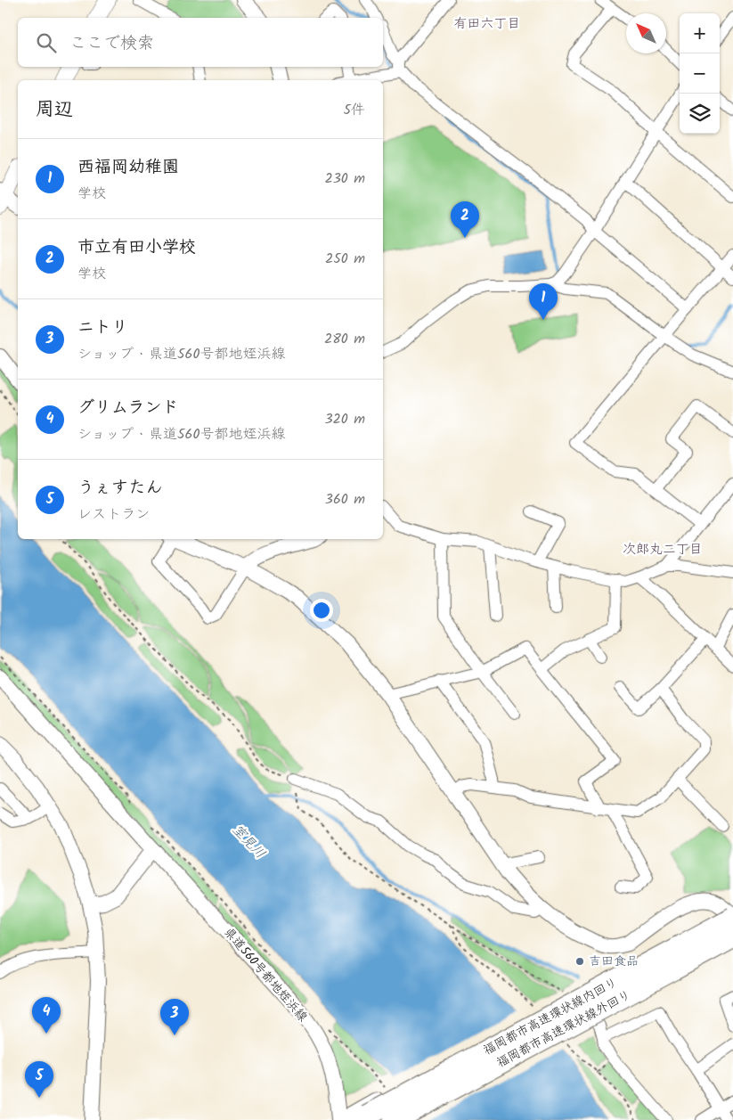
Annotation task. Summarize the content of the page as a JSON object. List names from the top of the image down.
{
  "streets": {
    "highway": ["福岡都市高速環状線内回り", "福岡都市高速環状線外回り"],
    "street": ["県道560号都地姪浜線"]
  },
  "crossings": [
    ["福岡都市高速環状線内回り", "福岡都市高速環状線外回り"]
  ],
  "districts": ["有田六丁目", "次郎丸二丁目"],
  "water": ["室見川"],
  "places": ["吉田食品"],
  "north": "top left",
  "page": {
    "map_buttons": ["+", "−"],
    "search": "ここで検索",
    "heading": ["周辺", "5件"],
    "list": [
      {
        "mark": "1",
        "name": "西福岡幼稚園",
        "note": "学校",
        "value": "230 m"
      },
      {
        "mark": "2",
        "name": "市立有田小学校",
        "note": "学校",
        "value": "250 m"
      },
      {
        "mark": "3",
        "name": "ニトリ",
        "note": "ショップ · 県道560号都地姪浜線",
        "value": "280 m"
      },
      {
        "mark": "4",
        "name": "グリムランド",
        "note": "ショップ · 県道560号都地姪浜線",
        "value": "320 m"
      },
      {
        "mark": "5",
        "name": "うぇすたん",
        "note": "レストラン",
        "value": "360 m"
      }
    ],
    "pins": [
      "2",
      "1",
      "4",
      "3",
      "5"
    ]
  }
}
